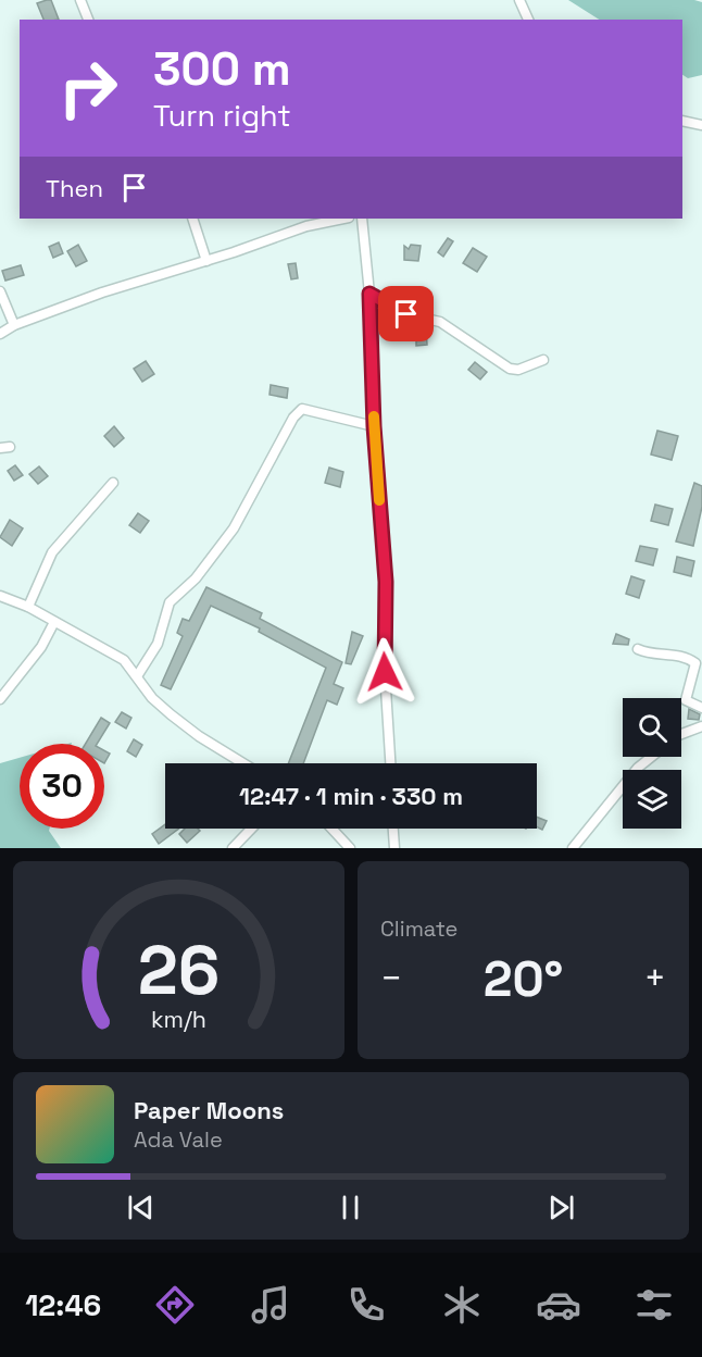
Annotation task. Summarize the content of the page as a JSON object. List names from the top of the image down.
{
  "page": {
    "turn": ["300 m", "Turn right"],
    "then": "Then",
    "limit": "30",
    "trip": "12:47 · 1 min · 330 m",
    "tile": "Climate",
    "heat": ["−", "20°", "+"],
    "song": ["Paper Moons", "Ada Vale"],
    "tabs": "12:46",
    "gauge": ["26", "km/h"]
  }
}
